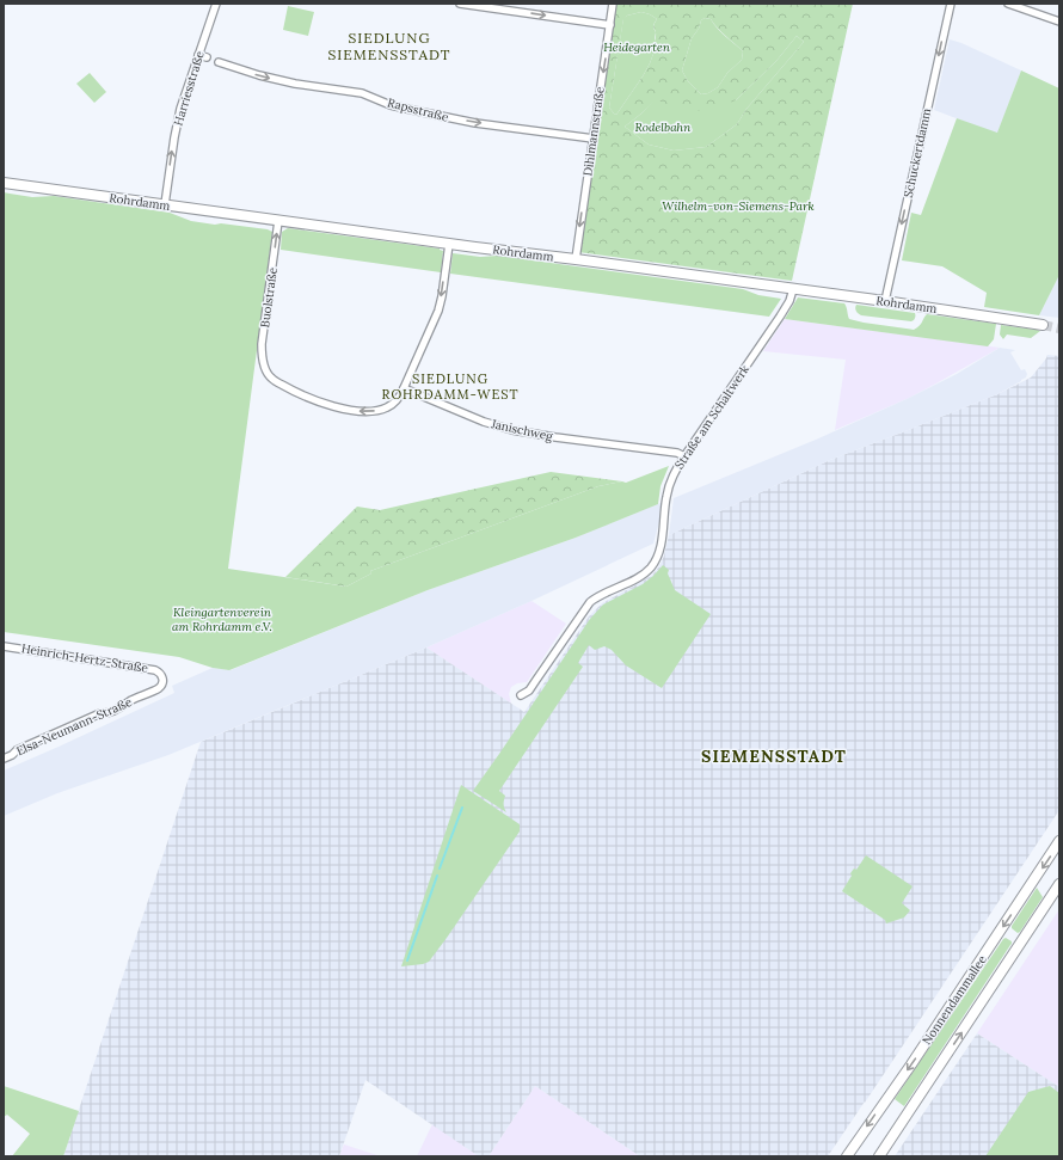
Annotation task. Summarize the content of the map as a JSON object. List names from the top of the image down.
{
  "streets": {
    "main road": ["Rohrdamm", "Nonnendammallee"],
    "street": [
      "Harriesstraße",
      "Rapsstraße",
      "Dihlmannstraße",
      "Schuckertdamm",
      "Buolstraße",
      "Straße am Schaltwerk",
      "Janischweg",
      "Heinrich-Hertz-Straße",
      "Elsa-Neumann-Straße"
    ]
  },
  "crossings": [
    ["Harriesstraße", "Rohrdamm"],
    ["Rapsstraße", "Dihlmannstraße"],
    ["Dihlmannstraße", "Rohrdamm"],
    ["Schuckertdamm", "Rohrdamm"],
    ["Rohrdamm", "Buolstraße"],
    ["Rohrdamm", "Straße am Schaltwerk"],
    ["Buolstraße", "Janischweg"],
    ["Straße am Schaltwerk", "Janischweg"],
    ["Heinrich-Hertz-Straße", "Elsa-Neumann-Straße"]
  ],
  "one_way": [
    "Harriesstraße",
    "Rapsstraße",
    "Dihlmannstraße",
    "Schuckertdamm"
  ],
  "districts": ["SIEDLUNG SIEMENSSTADT", "SIEDLUNG ROHRDAMM-WEST", "SIEMENSSTADT"],
  "parks": [
    "Heidegarten",
    "Rodelbahn",
    "Wilhelm-von-Siemens-Park",
    "Kleingartenverein am Rohrdamm e.V."
  ]
}
